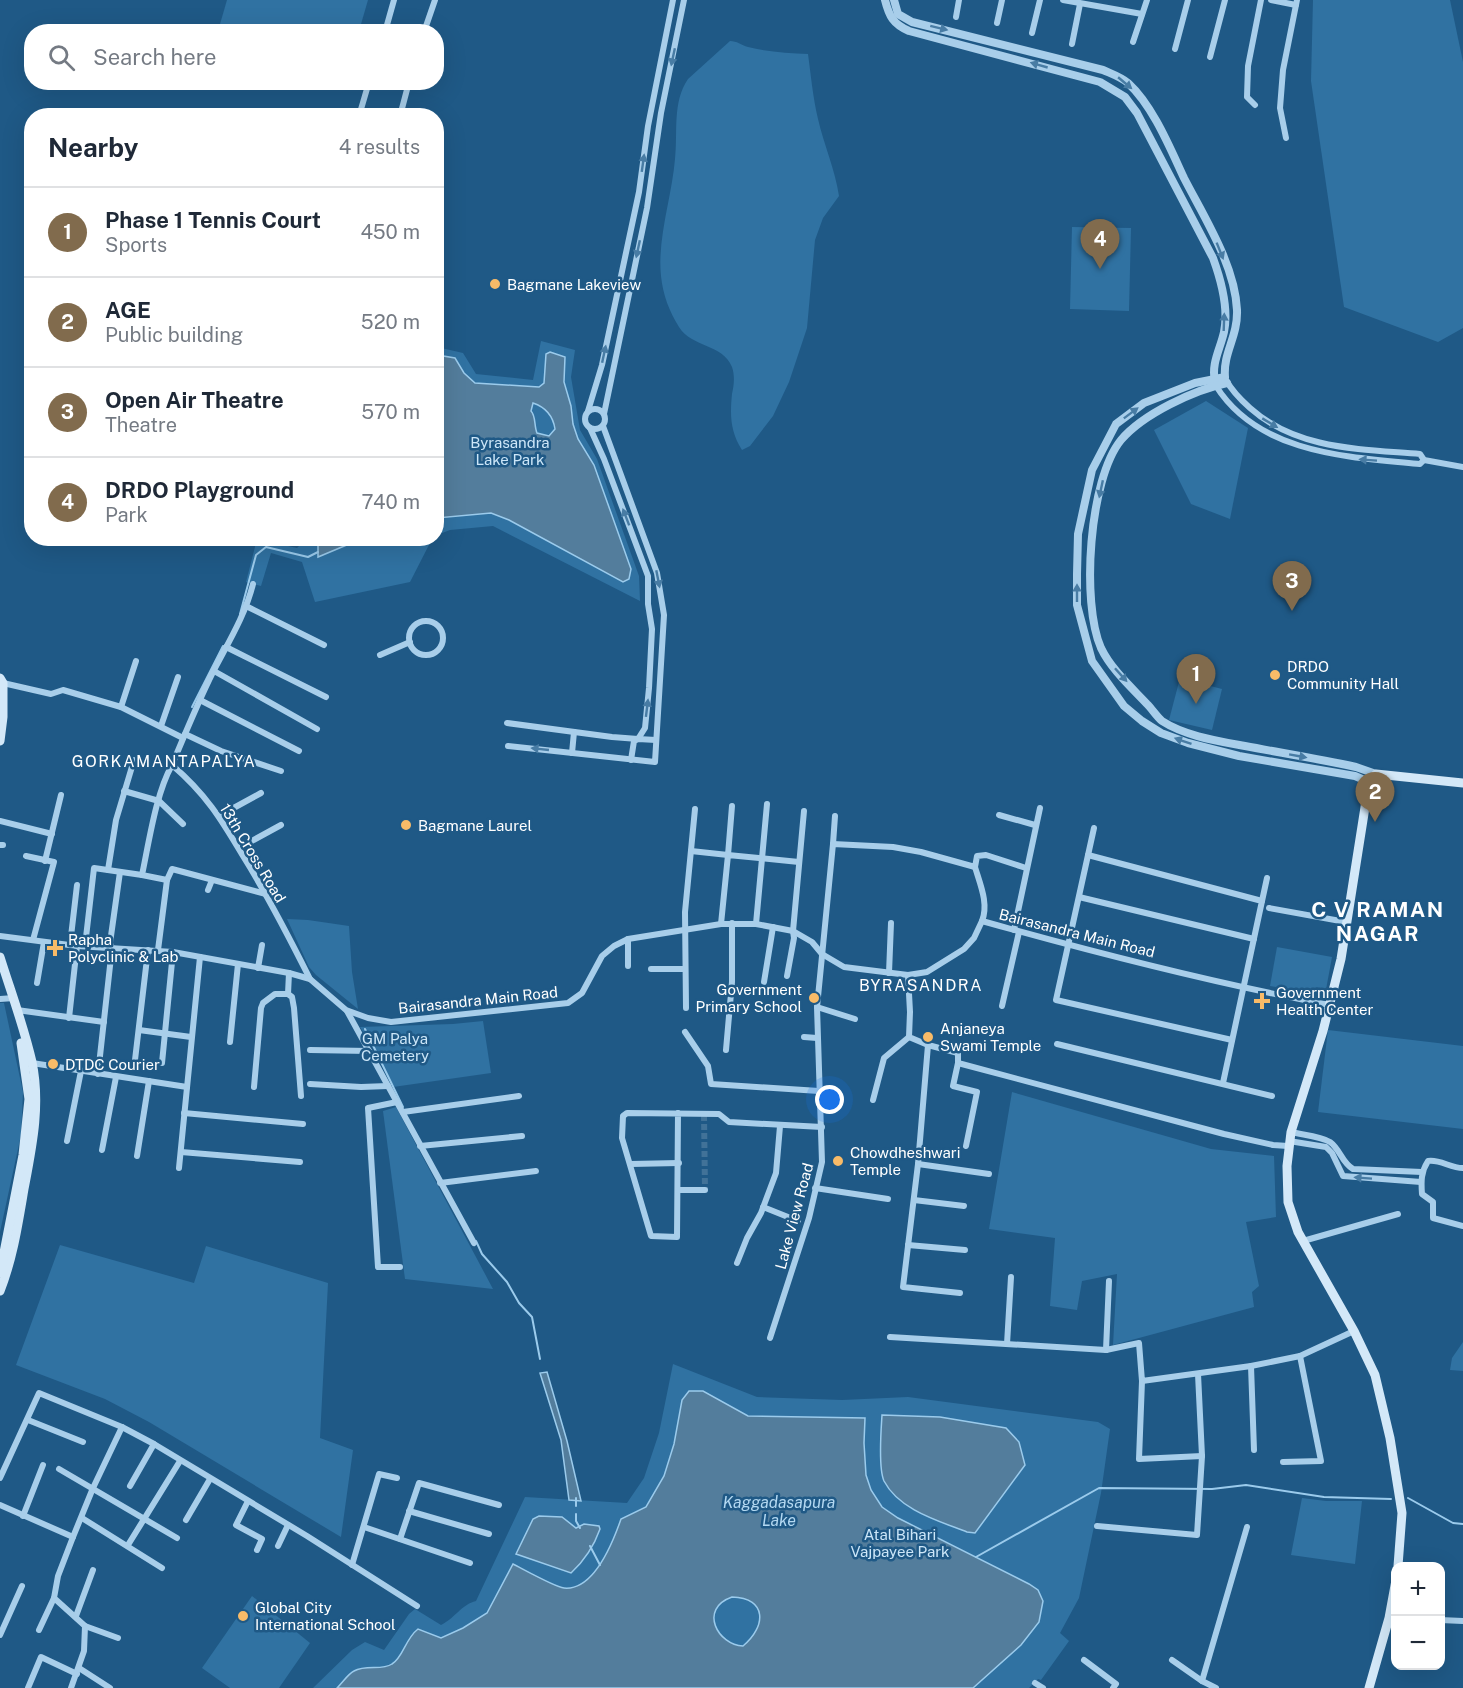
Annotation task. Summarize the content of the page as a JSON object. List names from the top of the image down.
{
  "streets": {
    "street": ["13th Cross Road", "Bairasandra Main Road", "Lake View Road"]
  },
  "crossings": [
    ["13th Cross Road", "Bairasandra Main Road"],
    ["Bairasandra Main Road", "Lake View Road"]
  ],
  "districts": ["GORKAMANTAPALYA", "C V RAMAN NAGAR", "BYRASANDRA"],
  "water": ["Kaggadasapura Lake"],
  "parks": ["Byrasandra Lake Park", "GM Palya Cemetery", "Atal Bihari Vajpayee Park"],
  "places": {
    "other": [
      "Bagmane Lakeview",
      "DRDO Community Hall",
      "Bagmane Laurel",
      "Government Primary School",
      "Anjaneya Swami Temple",
      "DTDC Courier",
      "Chowdheshwari Temple",
      "Global City International School"
    ],
    "health": ["Rapha Polyclinic & Lab", "Government Health Center"]
  },
  "page": {
    "search": "Search here",
    "heading": ["Nearby", "4 results"],
    "list": [
      {
        "mark": "1",
        "name": "Phase 1 Tennis Court",
        "note": "Sports",
        "value": "450 m"
      },
      {
        "mark": "2",
        "name": "AGE",
        "note": "Public building",
        "value": "520 m"
      },
      {
        "mark": "3",
        "name": "Open Air Theatre",
        "note": "Theatre",
        "value": "570 m"
      },
      {
        "mark": "4",
        "name": "DRDO Playground",
        "note": "Park",
        "value": "740 m"
      }
    ],
    "pins": [
      "4",
      "3",
      "1",
      "2"
    ],
    "map_buttons": ["+", "−"]
  }
}
